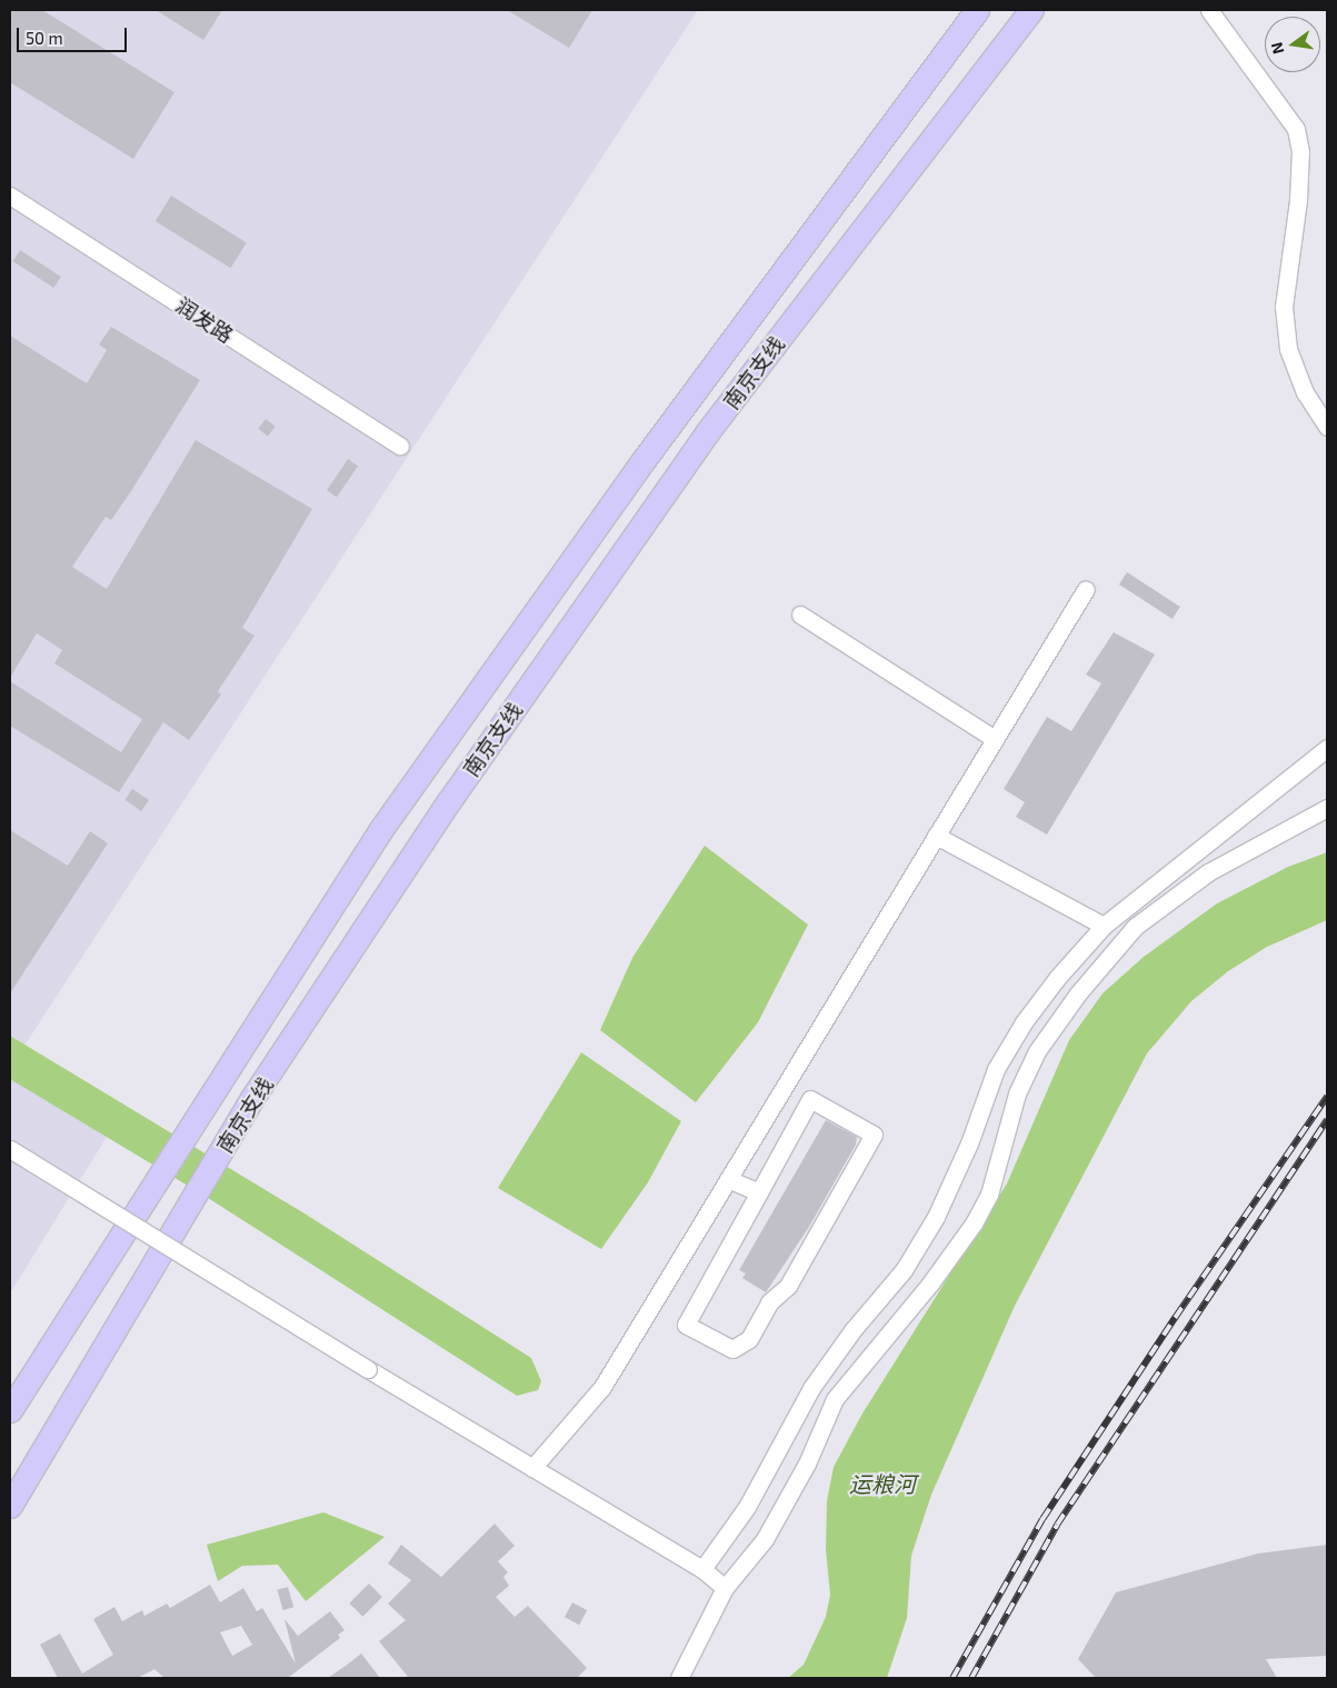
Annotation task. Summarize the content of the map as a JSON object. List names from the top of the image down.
{
  "streets": {
    "highway": ["南京支线"],
    "street": ["润发路"]
  },
  "water": ["运粮河"],
  "scale_bar": "50 m",
  "north": "left"
}
